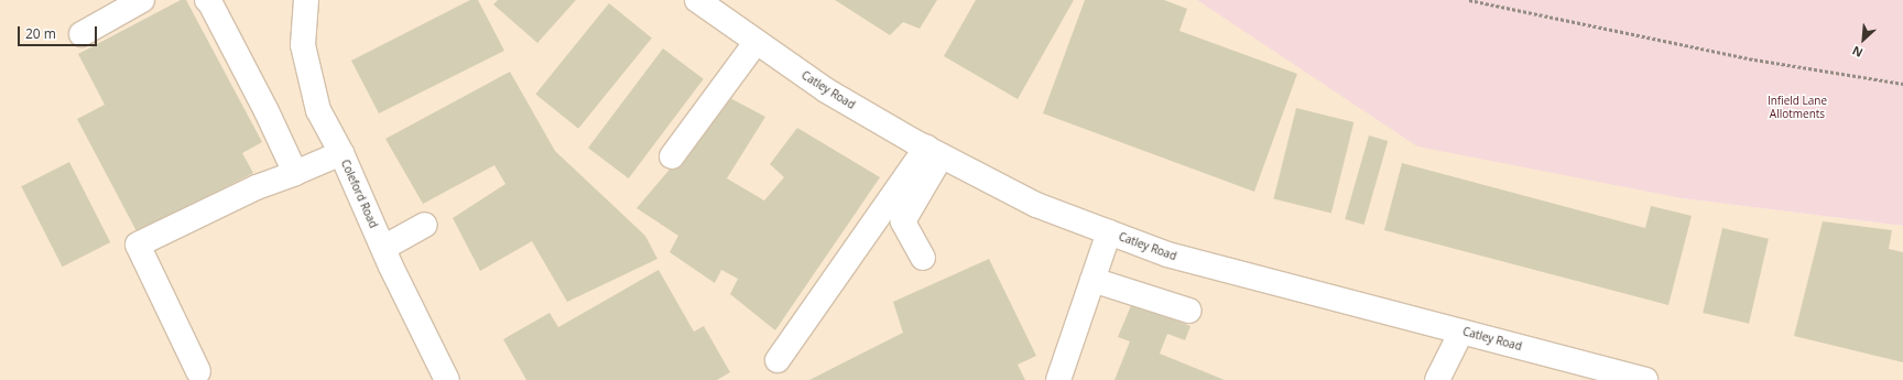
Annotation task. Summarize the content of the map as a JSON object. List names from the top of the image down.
{
  "streets": {
    "street": ["Catley Road", "Coleford Road"]
  },
  "parks": ["Infield Lane Allotments"],
  "scale_bar": "20 m",
  "north": "bottom left"
}
